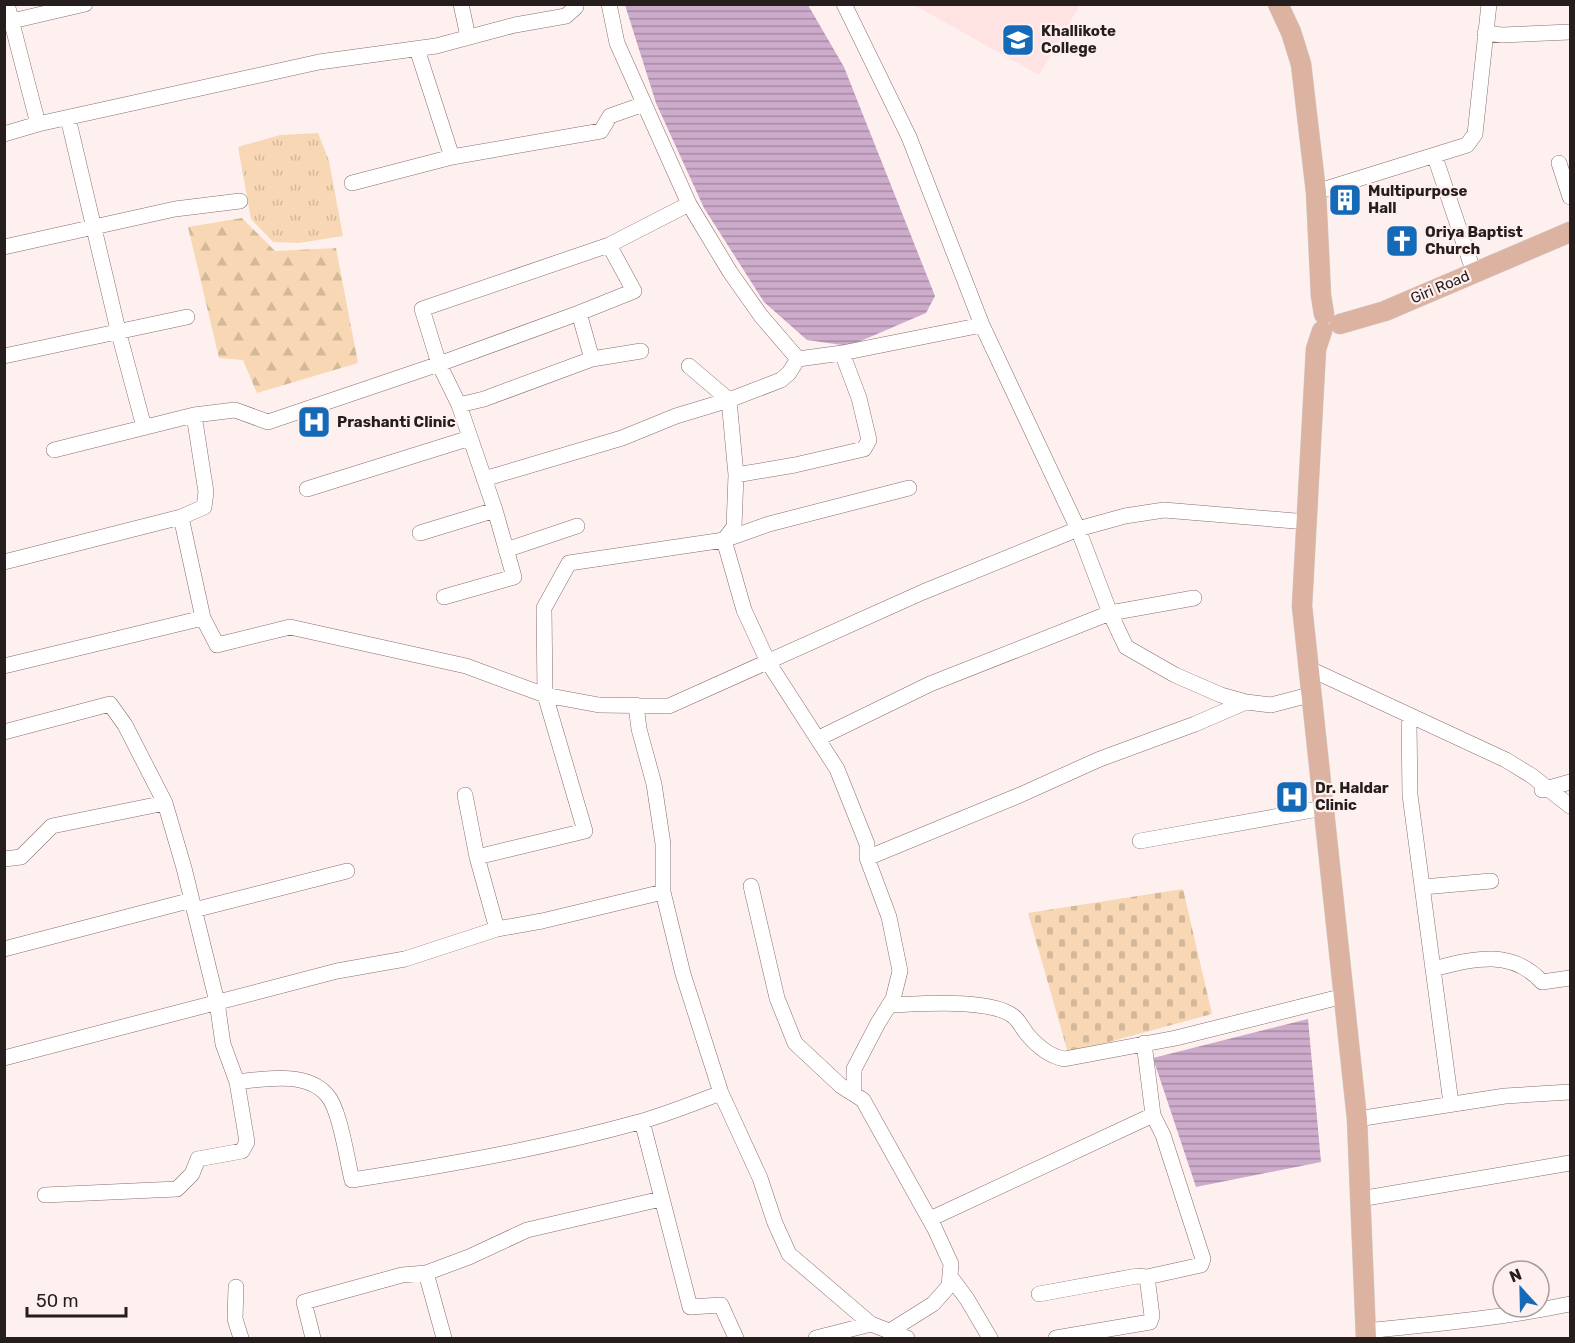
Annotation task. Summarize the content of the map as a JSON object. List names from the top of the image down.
{
  "streets": {
    "main road": ["Giri Road"]
  },
  "places": {
    "school or university": ["Khallikote College"],
    "building": ["Multipurpose Hall"],
    "church": ["Oriya Baptist Church"],
    "hospital": ["Prashanti Clinic", "Dr. Haldar Clinic"]
  },
  "scale_bar": "50 m",
  "north": "top"
}
